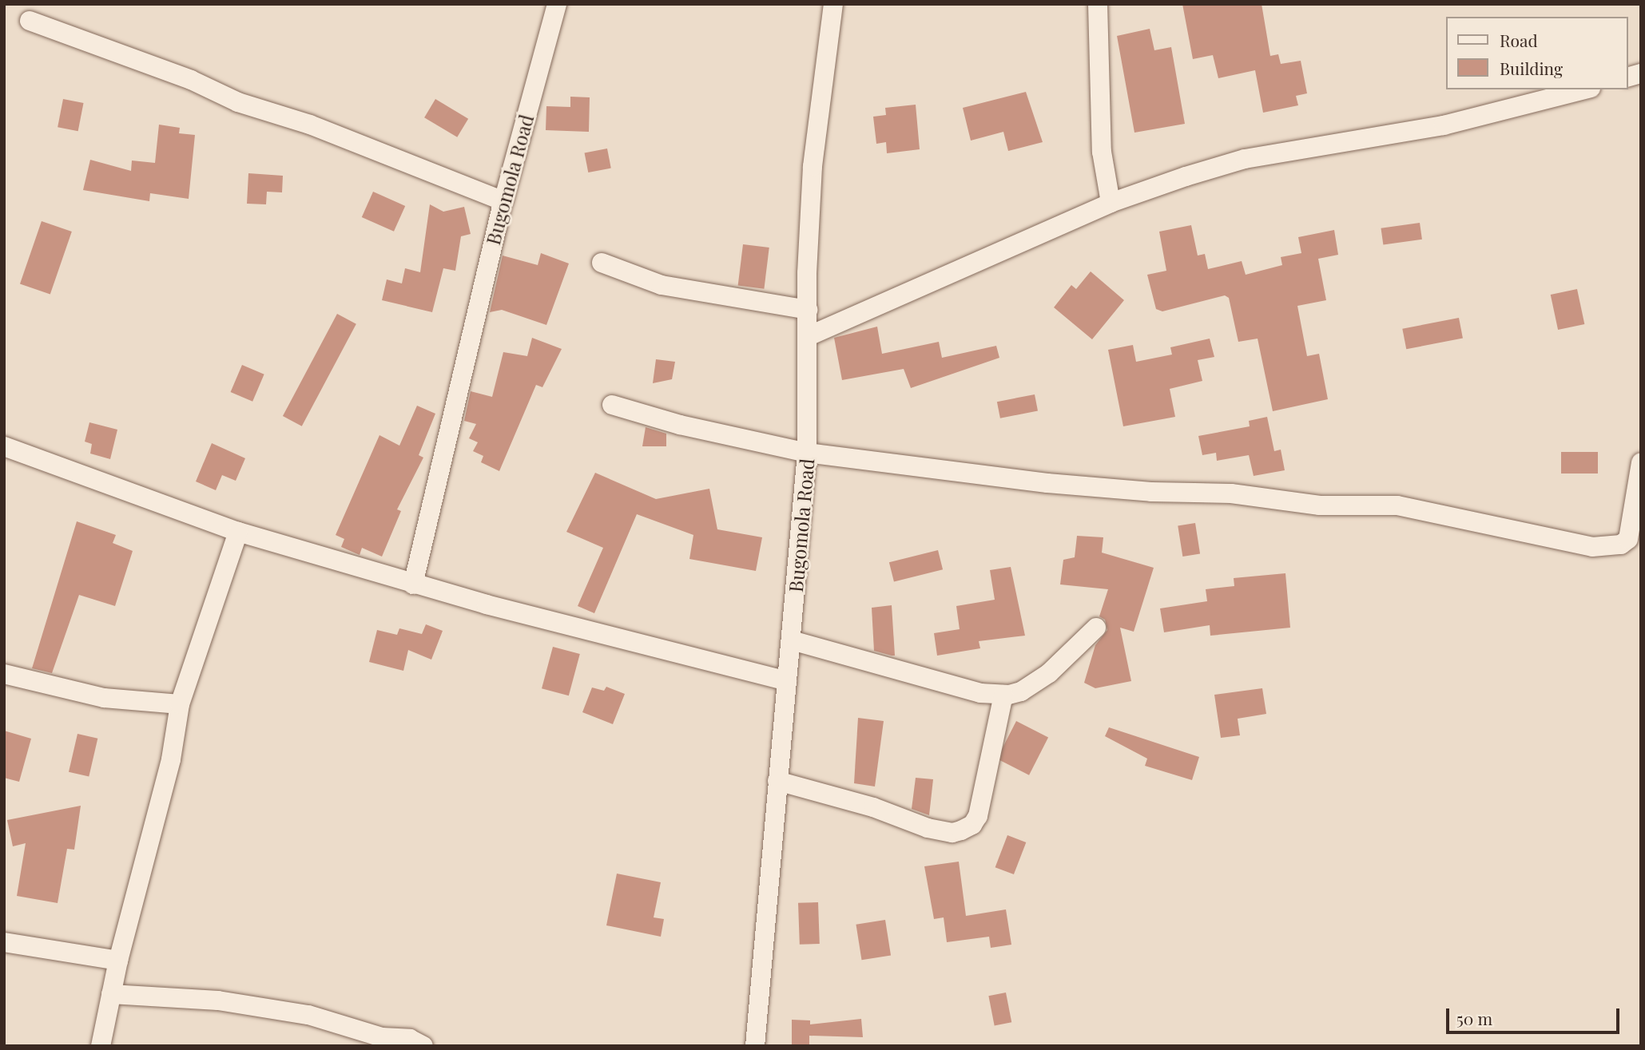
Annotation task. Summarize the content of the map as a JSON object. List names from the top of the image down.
{
  "streets": {
    "street": ["Bugomola Road"]
  },
  "legend": ["Road", "Building"],
  "scale_bar": "50 m"
}
